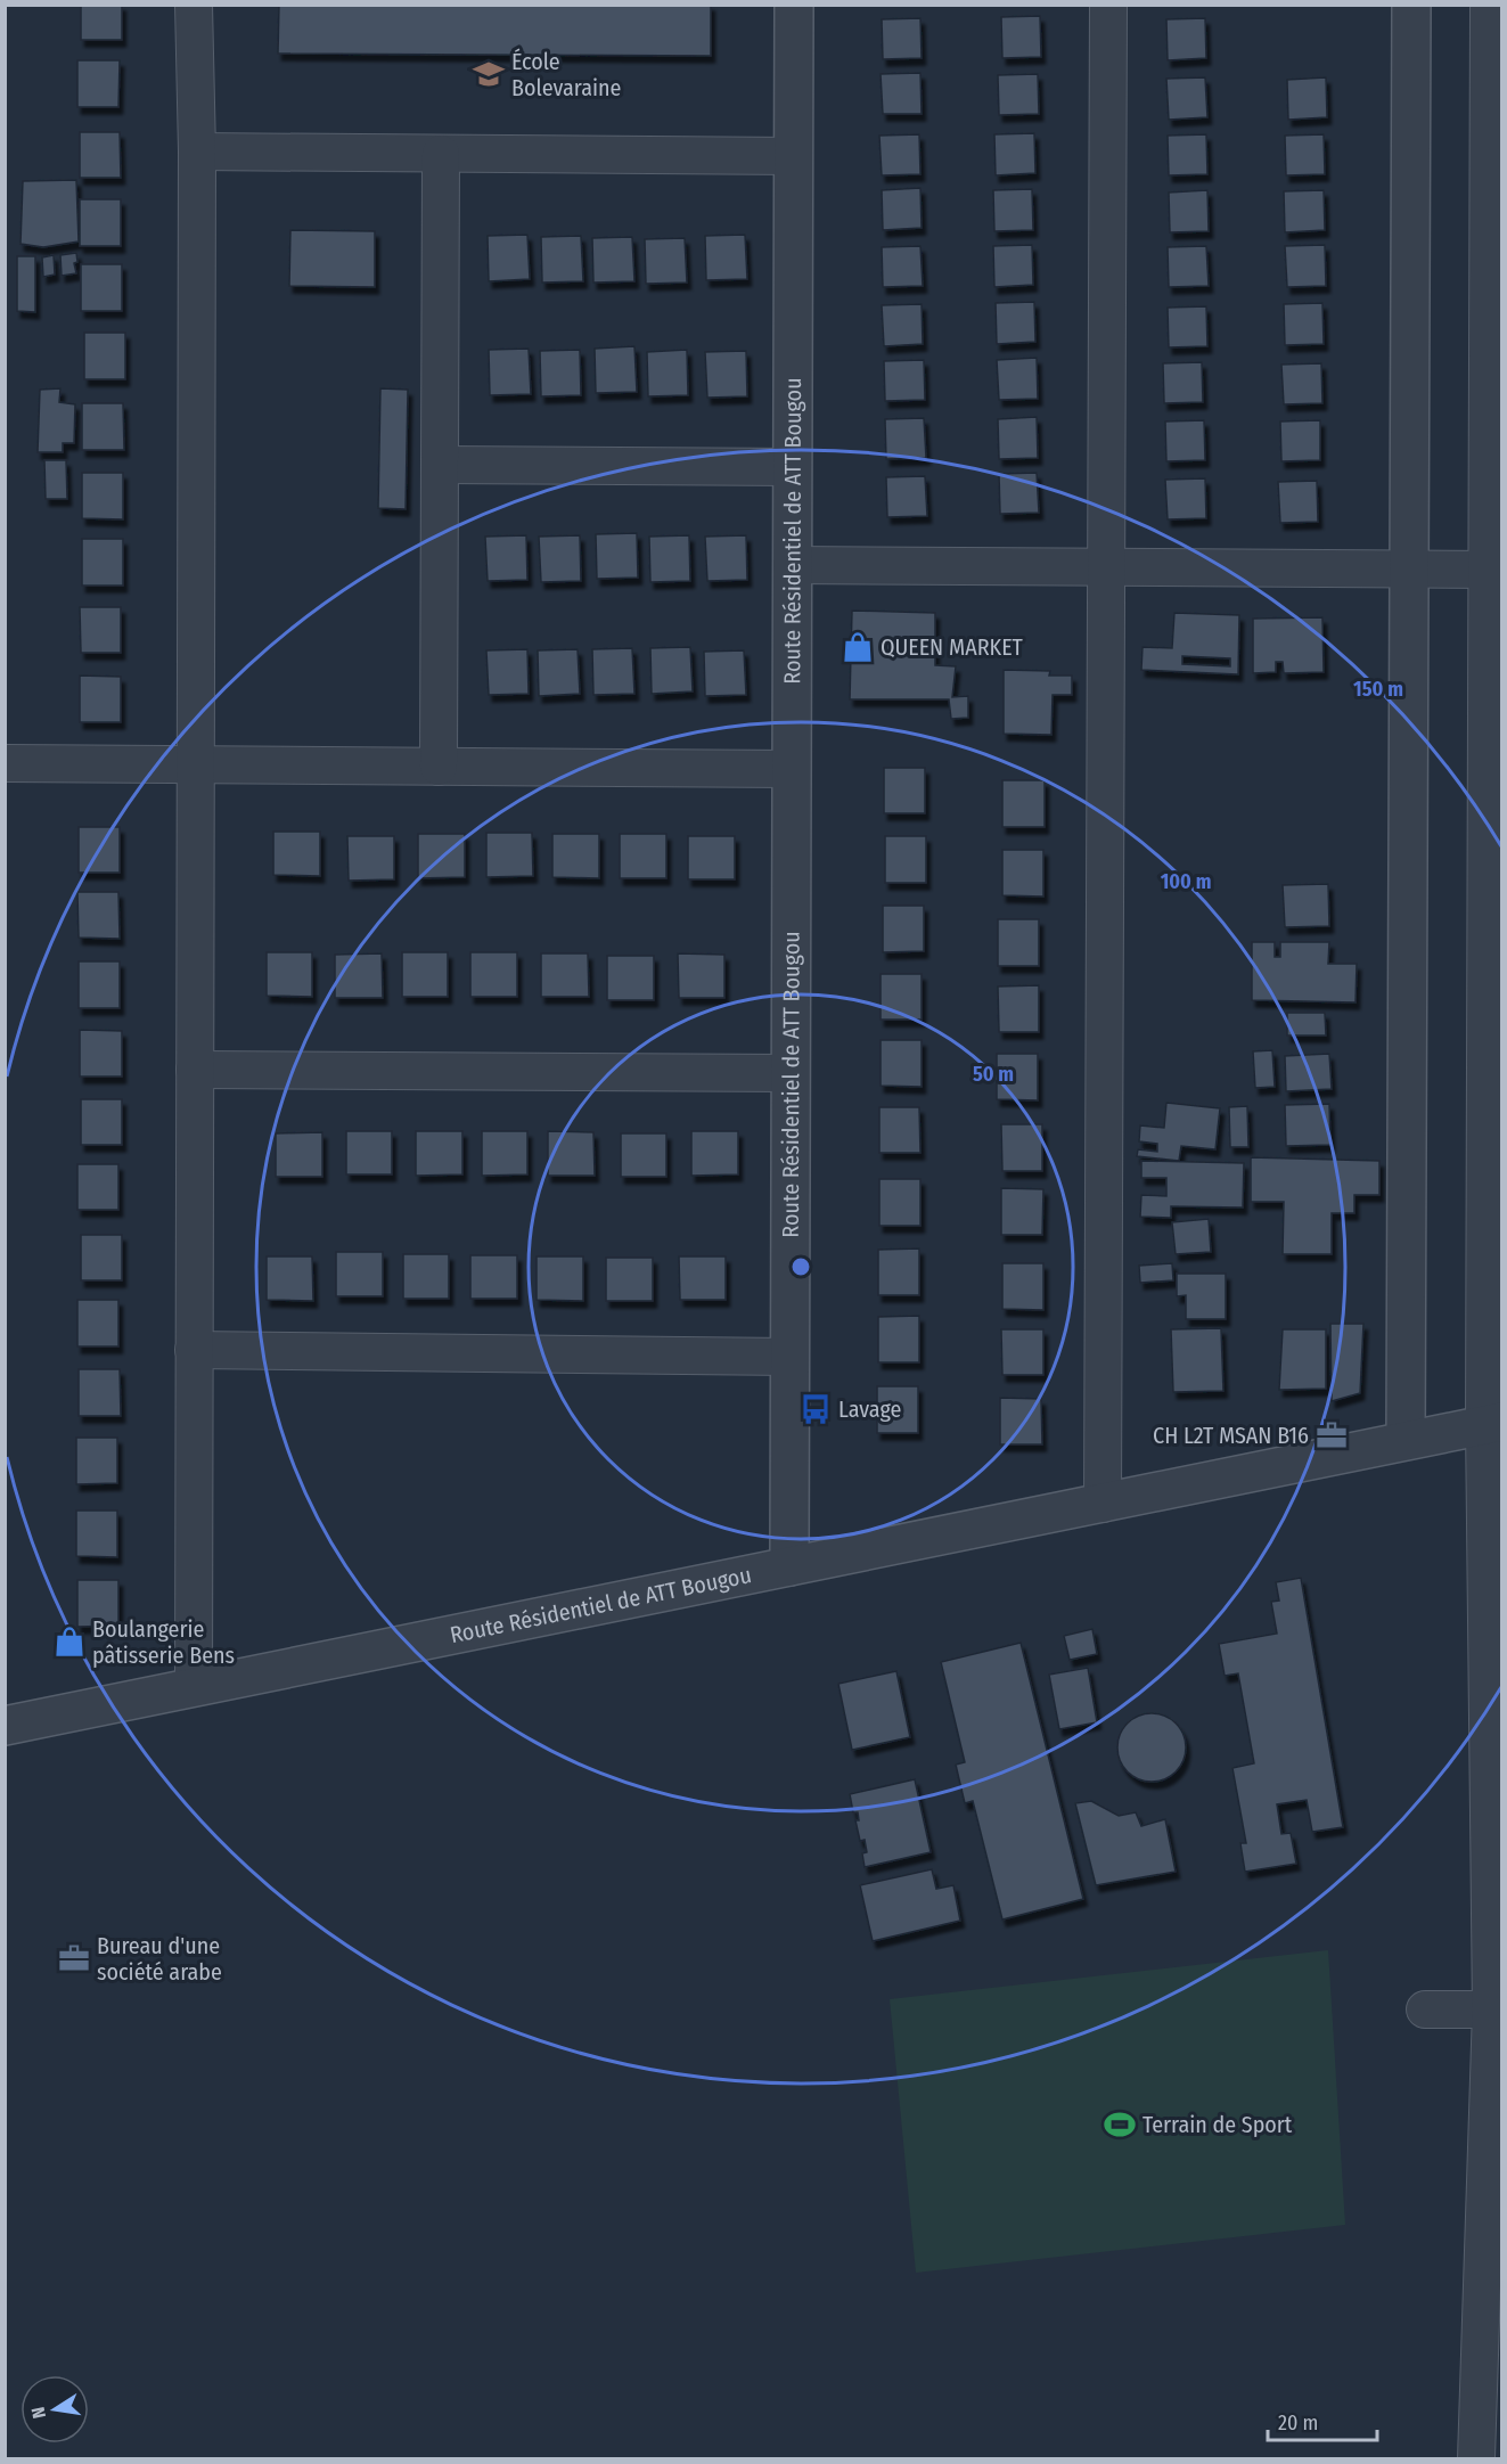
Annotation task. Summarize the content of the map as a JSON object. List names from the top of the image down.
{
  "streets": {
    "street": ["Route Résidentiel de ATT Bougou"]
  },
  "places": {
    "school or university": ["École Bolevaraine"],
    "shop": ["QUEEN MARKET", "Boulangerie pâtisserie Bens"],
    "bus stop": ["Lavage"],
    "office": ["CH L2T MSAN B16", "Bureau d'une société arabe"],
    "sports": ["Terrain de Sport"]
  },
  "scale_bar": "20 m",
  "north": "left",
  "rings": ["150 m", "100 m", "50 m"]
}
